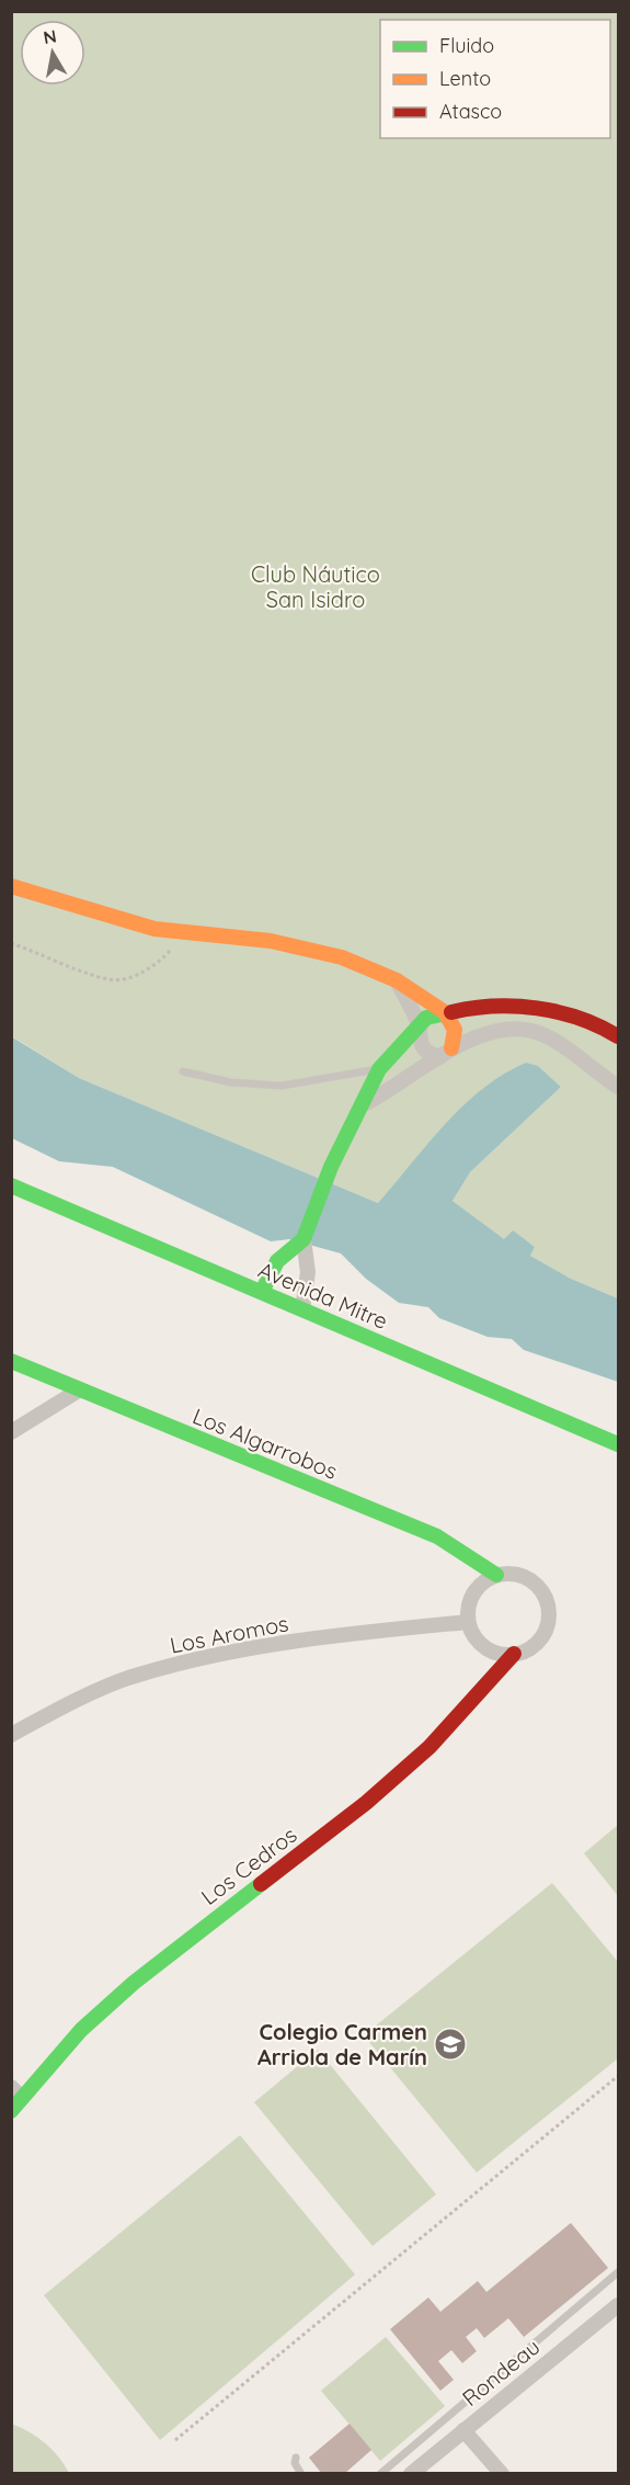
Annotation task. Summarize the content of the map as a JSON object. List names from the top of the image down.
{
  "streets": {
    "street": [
      "Avenida Mitre",
      "Los Algarrobos",
      "Los Aromos",
      "Los Cedros",
      "Rondeau"
    ]
  },
  "crossings": [
    ["Los Algarrobos", "Los Aromos"],
    ["Los Algarrobos", "Los Cedros"],
    ["Los Aromos", "Los Cedros"]
  ],
  "parks": ["Club Náutico San Isidro"],
  "places": {
    "school or university": ["Colegio Carmen Arriola de Marín"]
  },
  "legend": ["Fluido", "Lento", "Atasco"],
  "north": "top"
}
